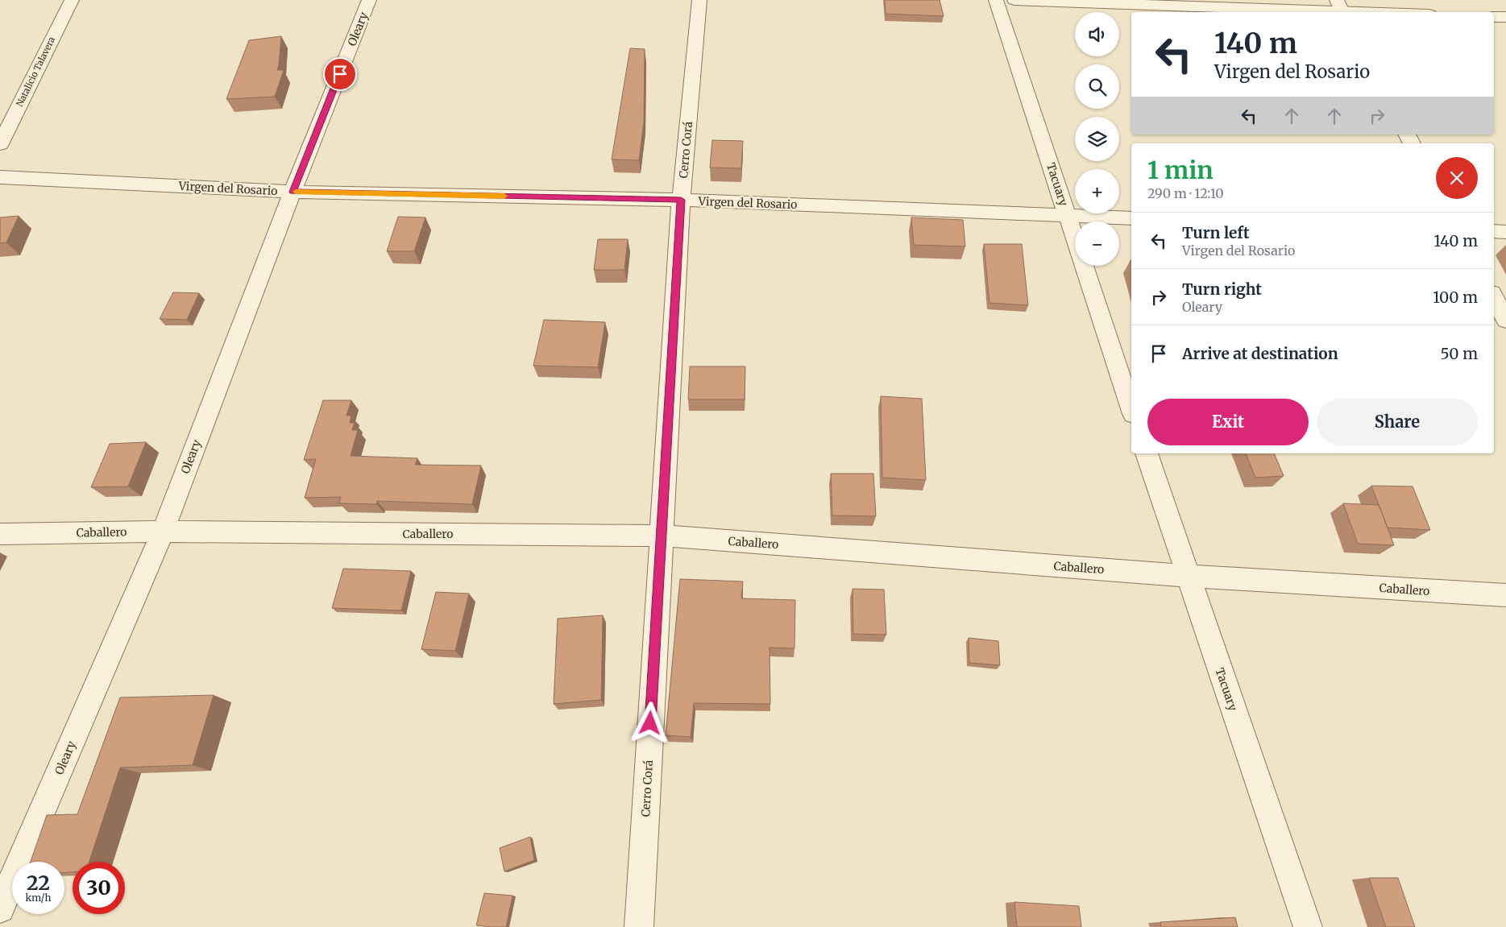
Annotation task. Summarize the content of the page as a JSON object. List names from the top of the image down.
{
  "streets": {
    "street": [
      "Oleary",
      "Natalicio Talavera",
      "Cerro Corá",
      "Tacuary",
      "Virgen del Rosario",
      "Caballero"
    ]
  },
  "crossings": [
    ["Oleary", "Virgen del Rosario"],
    ["Oleary", "Caballero"],
    ["Cerro Corá", "Virgen del Rosario"],
    ["Cerro Corá", "Caballero"],
    ["Tacuary", "Virgen del Rosario"],
    ["Tacuary", "Caballero"]
  ],
  "page": {
    "map_buttons": ["+", "−"],
    "turn": ["140 m", "Virgen del Rosario"],
    "heading": ["1 min", "290 m · 12:10"],
    "list": [
      {
        "name": "Turn left",
        "note": "Virgen del Rosario",
        "value": "140 m"
      },
      {
        "name": "Turn right",
        "note": "Oleary",
        "value": "100 m"
      },
      {
        "name": "Arrive at destination",
        "value": "50 m"
      }
    ],
    "buttons": ["Exit", "Share"],
    "speed": "22 km/h",
    "limit": "30"
  }
}
